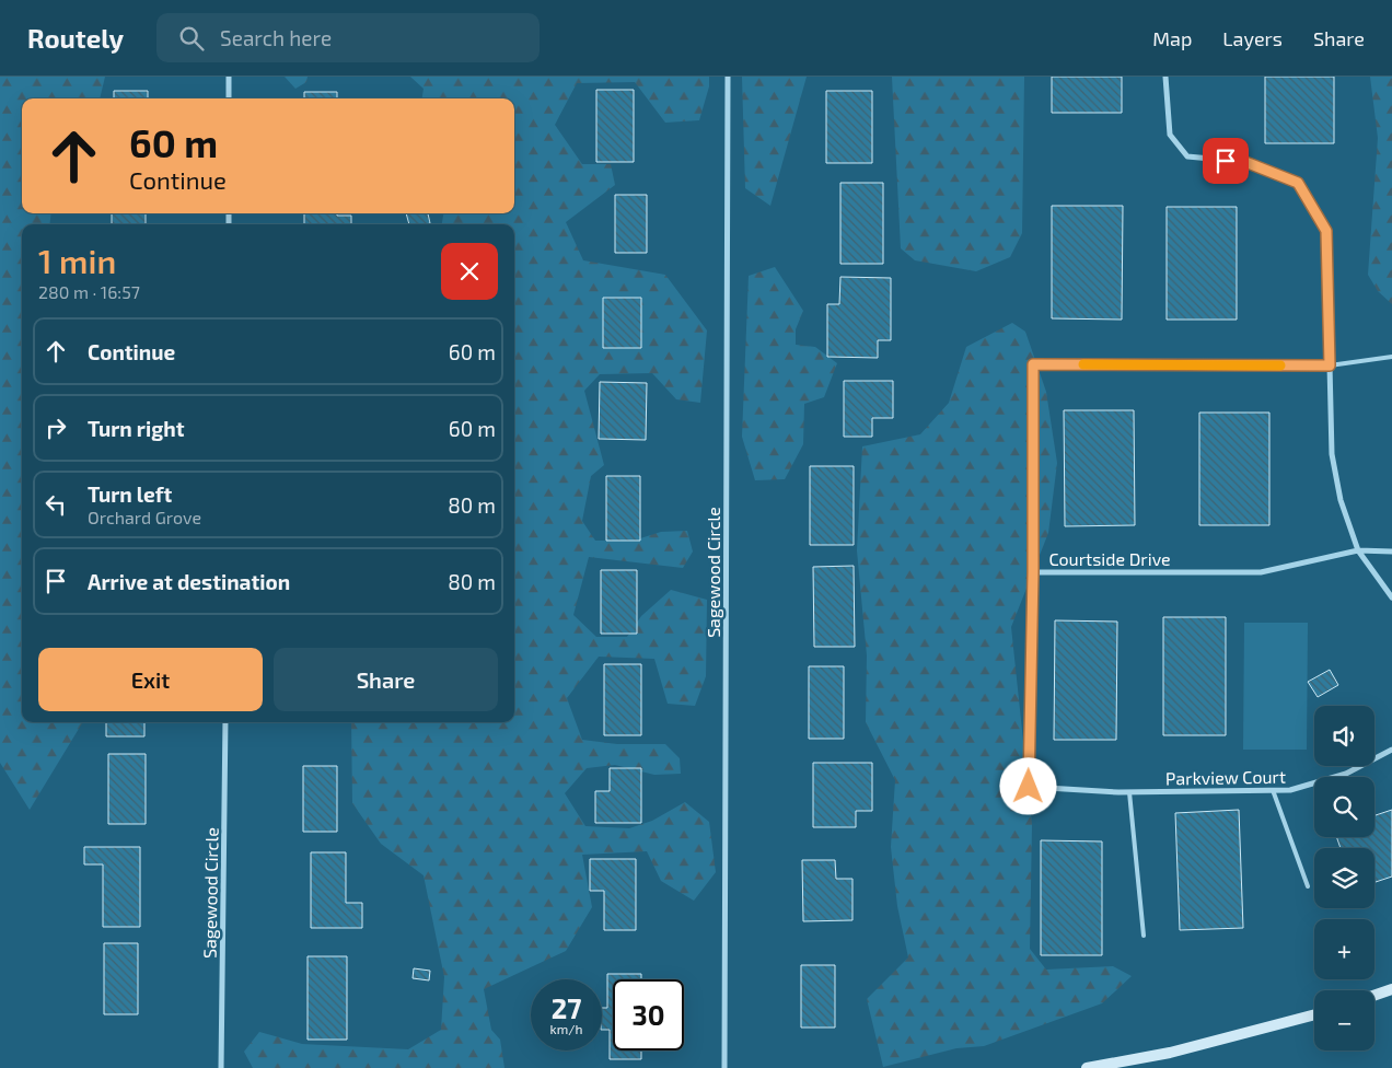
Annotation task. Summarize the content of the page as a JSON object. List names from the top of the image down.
{
  "streets": {
    "street": ["Courtside Drive", "Sagewood Circle", "Parkview Court"]
  },
  "crossings": [
    ["Courtside Drive", "Parkview Court"]
  ],
  "page": {
    "header": "Routely",
    "search": "Search here",
    "nav": ["Map", "Layers", "Share"],
    "turn": ["60 m", "Continue"],
    "heading": ["1 min", "280 m · 16:57"],
    "list": [
      {
        "name": "Continue",
        "value": "60 m"
      },
      {
        "name": "Turn right",
        "value": "60 m"
      },
      {
        "name": "Turn left",
        "note": "Orchard Grove",
        "value": "80 m"
      },
      {
        "name": "Arrive at destination",
        "value": "80 m"
      }
    ],
    "buttons": ["Exit", "Share"],
    "map_buttons": ["+", "−"],
    "speed": "27 km/h",
    "limit": "30"
  }
}
